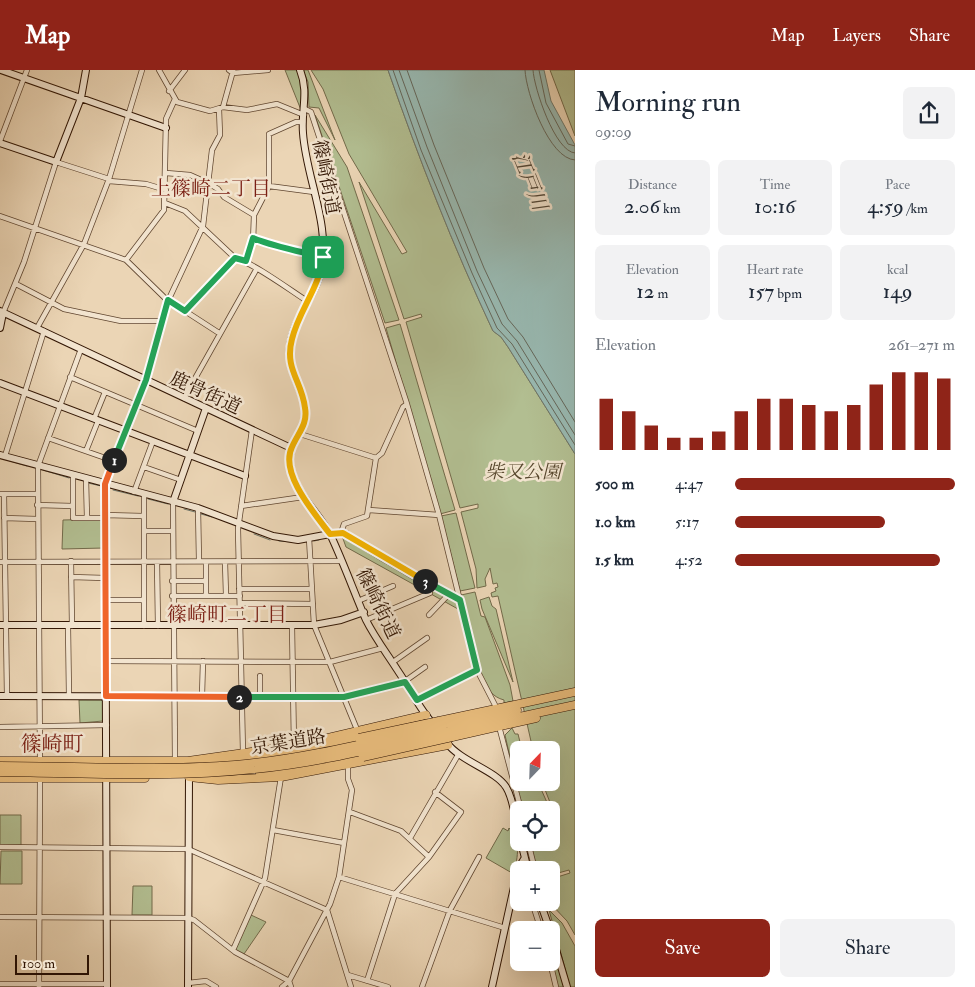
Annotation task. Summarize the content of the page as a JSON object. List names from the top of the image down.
{
  "streets": {
    "highway": ["京葉道路"],
    "street": ["篠崎街道", "鹿骨街道"]
  },
  "crossings": [
    ["篠崎街道", "鹿骨街道"],
    ["篠崎街道", "京葉道路"]
  ],
  "districts": ["上篠崎二丁目", "篠崎町二丁目", "篠崎町"],
  "water": ["江戸川"],
  "parks": ["柴又公園"],
  "scale_bar": "100 m",
  "north": "top right",
  "page": {
    "header": "Map",
    "nav": ["Map", "Layers", "Share"],
    "heading": ["Morning run", "09:09"],
    "stats": [
      ["Distance", "2.06 km"],
      ["Time", "10:16"],
      ["Pace", "4:59 /km"],
      ["Elevation", "12 m"],
      ["Heart rate", "157 bpm"],
      ["kcal", "149"]
    ],
    "chart": ["Elevation", "261–271 m"],
    "pins": ["1", "3", "2"],
    "list": [
      {
        "name": "500 m",
        "note": "4:47"
      },
      {
        "name": "1.0 km",
        "note": "5:17"
      },
      {
        "name": "1.5 km",
        "note": "4:52"
      }
    ],
    "map_buttons": ["+", "−"],
    "buttons": ["Save", "Share"],
    "scale": "100 m"
  }
}
